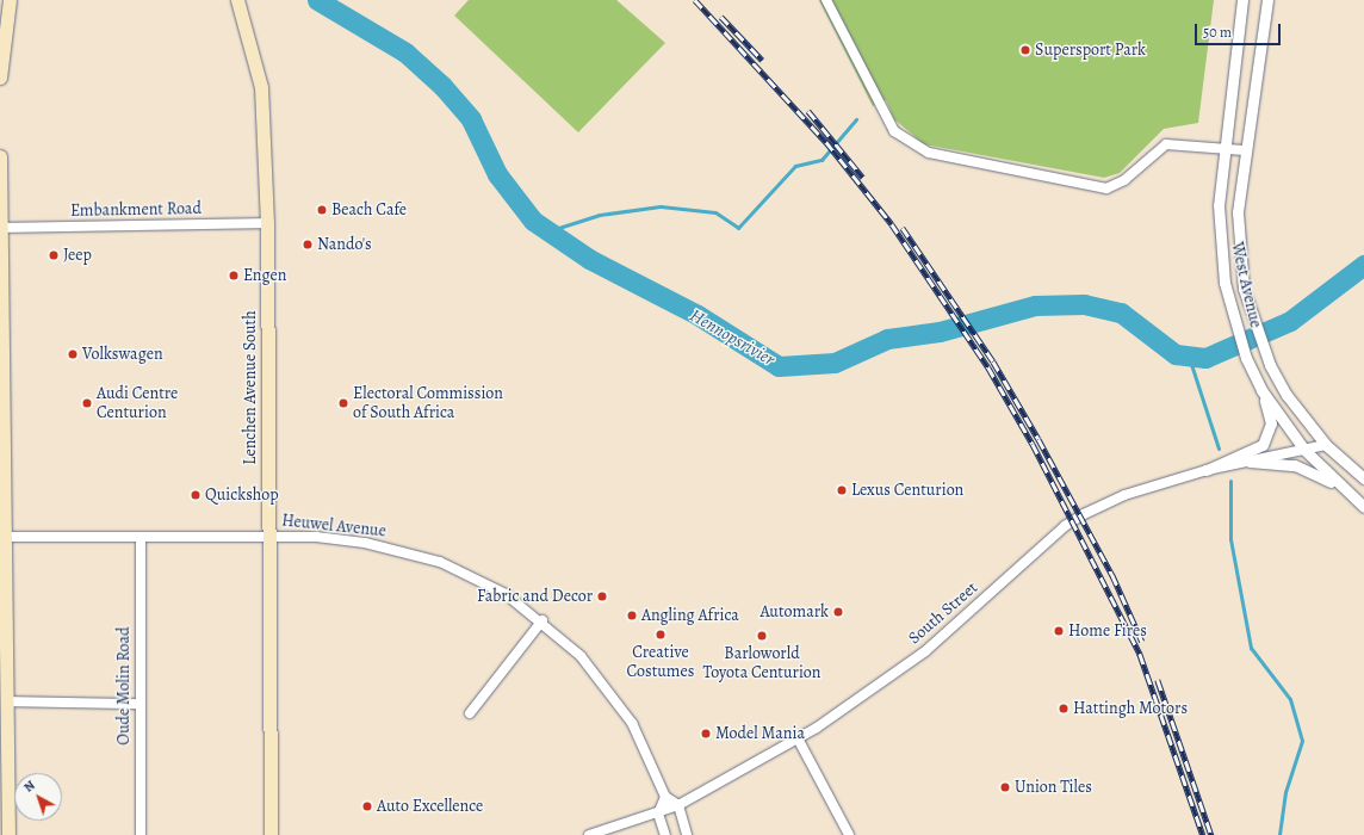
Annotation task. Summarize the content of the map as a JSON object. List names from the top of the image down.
{
  "streets": {
    "main road": ["Lenchen Avenue South"],
    "street": [
      "Embankment Road",
      "West Avenue",
      "Heuwel Avenue",
      "South Street",
      "Oude Molin Road"
    ]
  },
  "crossings": [
    ["Embankment Road", "Lenchen Avenue South"],
    ["West Avenue", "South Street"],
    ["Lenchen Avenue South", "Heuwel Avenue"],
    ["Heuwel Avenue", "Oude Molin Road"]
  ],
  "water": ["Hennopsrivier"],
  "places": [
    "Supersport Park",
    "Beach Cafe",
    "Nando's",
    "Jeep",
    "Engen",
    "Volkswagen",
    "Audi Centre Centurion",
    "Electoral Commission of South Africa",
    "Lexus Centurion",
    "Quickshop",
    "Fabric and Decor",
    "Automark",
    "Angling Africa",
    "Home Fires",
    "Creative Costumes",
    "Barloworld Toyota Centurion",
    "Hattingh Motors",
    "Model Mania",
    "Union Tiles",
    "Auto Excellence"
  ],
  "scale_bar": "50 m",
  "north": "top left"
}
